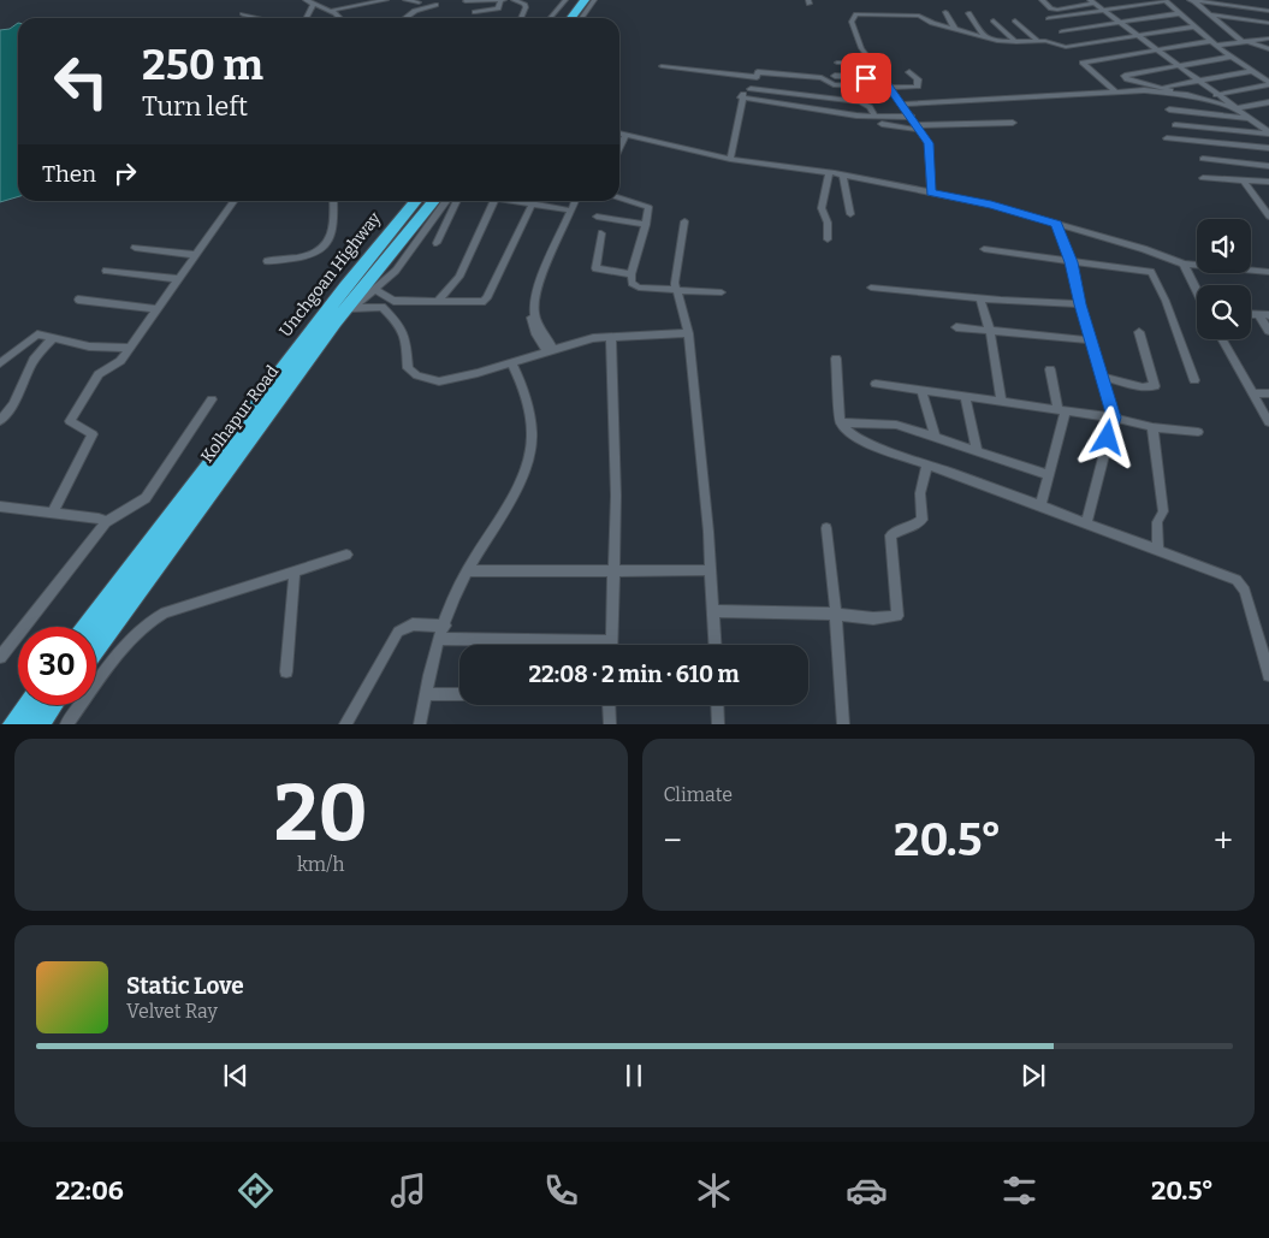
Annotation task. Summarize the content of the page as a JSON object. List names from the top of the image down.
{
  "streets": {
    "highway": ["Unchgoan Highway", "Kolhapur Road"]
  },
  "page": {
    "turn": ["250 m", "Turn left"],
    "then": "Then",
    "limit": "30",
    "trip": "22:08 · 2 min · 610 m",
    "tile": [
      ["20", "km/h"],
      "Climate"
    ],
    "heat": ["−", "20.5°", "+"],
    "song": ["Static Love", "Velvet Ray"],
    "tabs": ["22:06", "20.5°"]
  }
}
